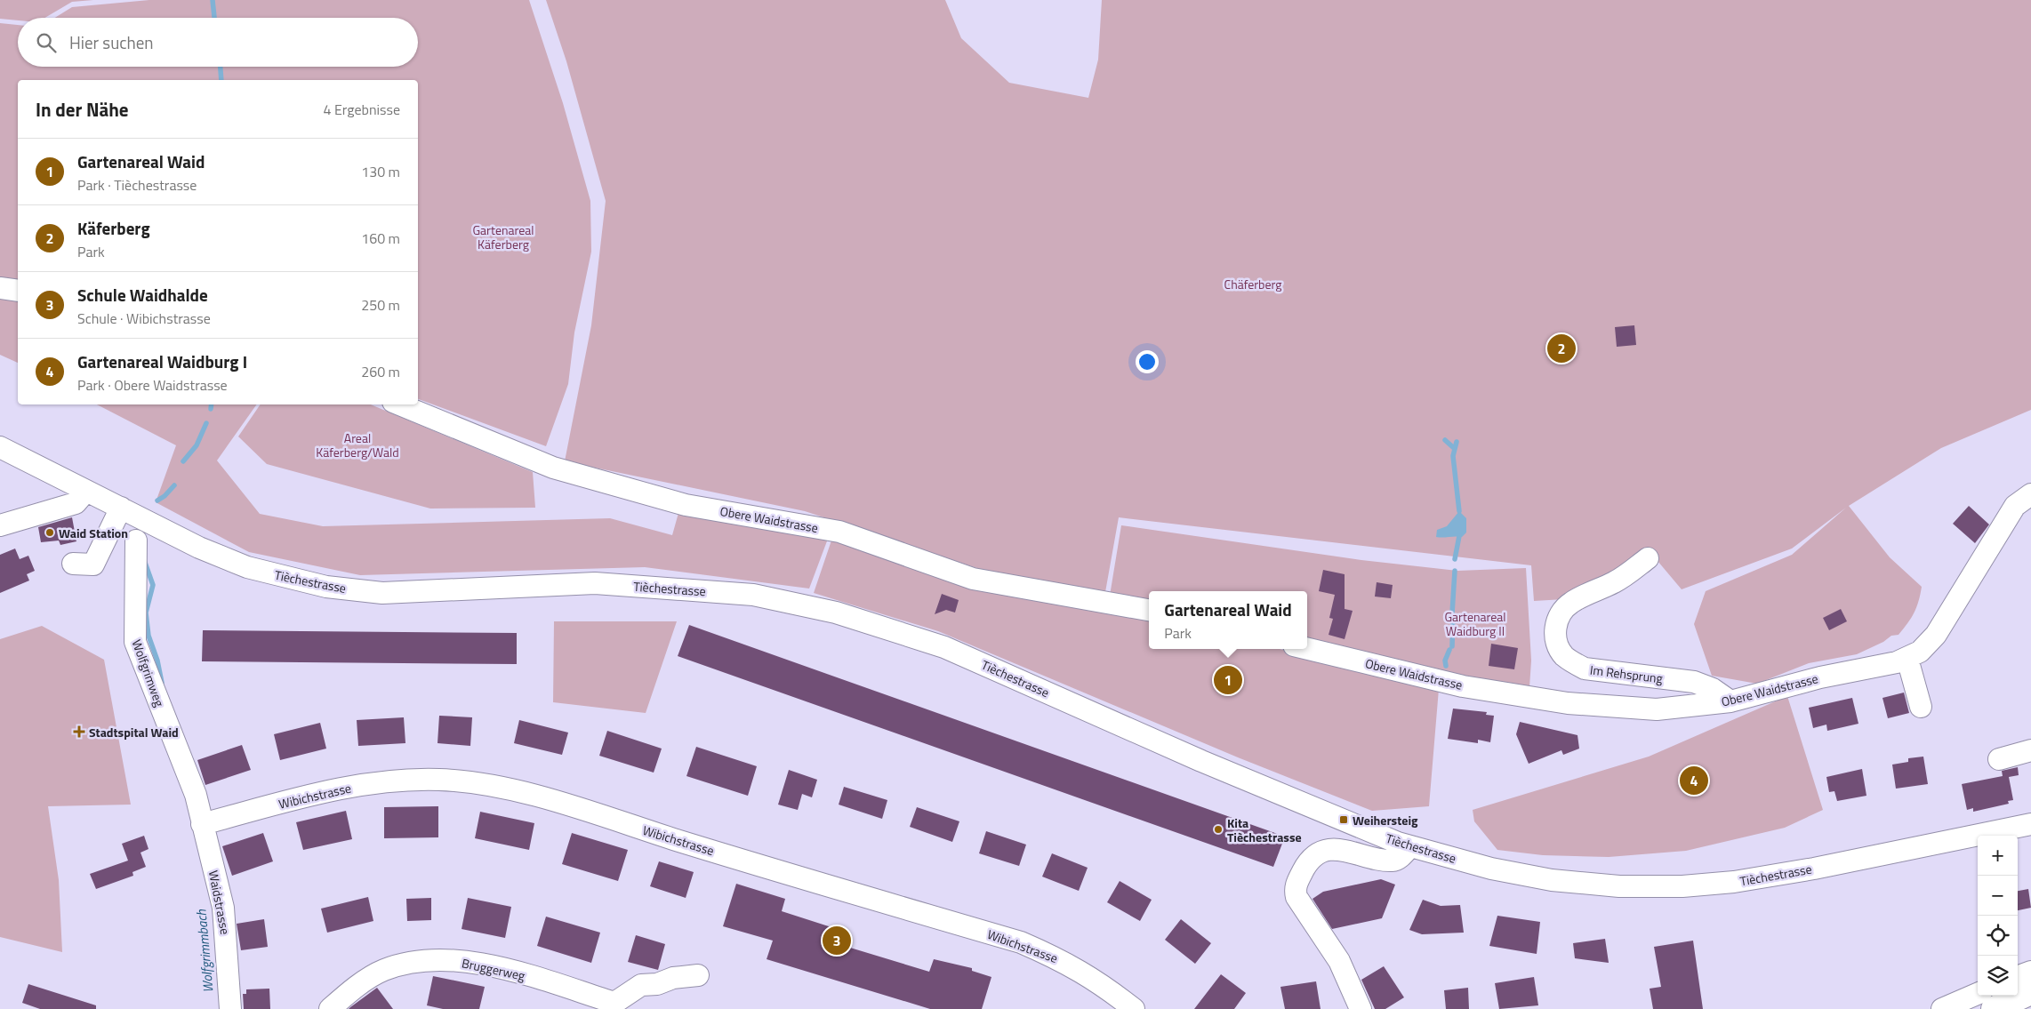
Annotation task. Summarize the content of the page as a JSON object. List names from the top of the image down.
{
  "streets": {
    "street": [
      "Obere Waidstrasse",
      "Tièchestrasse",
      "Wolfgrimweg",
      "Im Rehsprung",
      "Wibichstrasse",
      "Waidstrasse",
      "Bruggerweg"
    ]
  },
  "crossings": [
    ["Obere Waidstrasse", "Im Rehsprung"],
    ["Wolfgrimweg", "Wibichstrasse"],
    ["Wolfgrimweg", "Waidstrasse"],
    ["Wibichstrasse", "Waidstrasse"]
  ],
  "water": ["Wolfgrimmbach"],
  "parks": [
    "Gartenareal Käferberg",
    "Chäferberg",
    "Areal Käferberg/Wald",
    "Gartenareal Waidburg II"
  ],
  "places": {
    "other": ["Waid Station", "Kita Tièchestrasse"],
    "health": ["Stadtspital Waid"],
    "transit": ["Weihersteig"]
  },
  "page": {
    "search": "Hier suchen",
    "heading": ["In der Nähe", "4 Ergebnisse"],
    "list": [
      {
        "mark": "1",
        "name": "Gartenareal Waid",
        "note": "Park · Tièchestrasse",
        "value": "130 m"
      },
      {
        "mark": "2",
        "name": "Käferberg",
        "note": "Park",
        "value": "160 m"
      },
      {
        "mark": "3",
        "name": "Schule Waidhalde",
        "note": "Schule · Wibichstrasse",
        "value": "250 m"
      },
      {
        "mark": "4",
        "name": "Gartenareal Waidburg I",
        "note": "Park · Obere Waidstrasse",
        "value": "260 m"
      }
    ],
    "pins": [
      "2",
      "1",
      "4",
      "3"
    ],
    "popup": ["Gartenareal Waid", "Park"],
    "map_buttons": ["+", "−"]
  }
}
